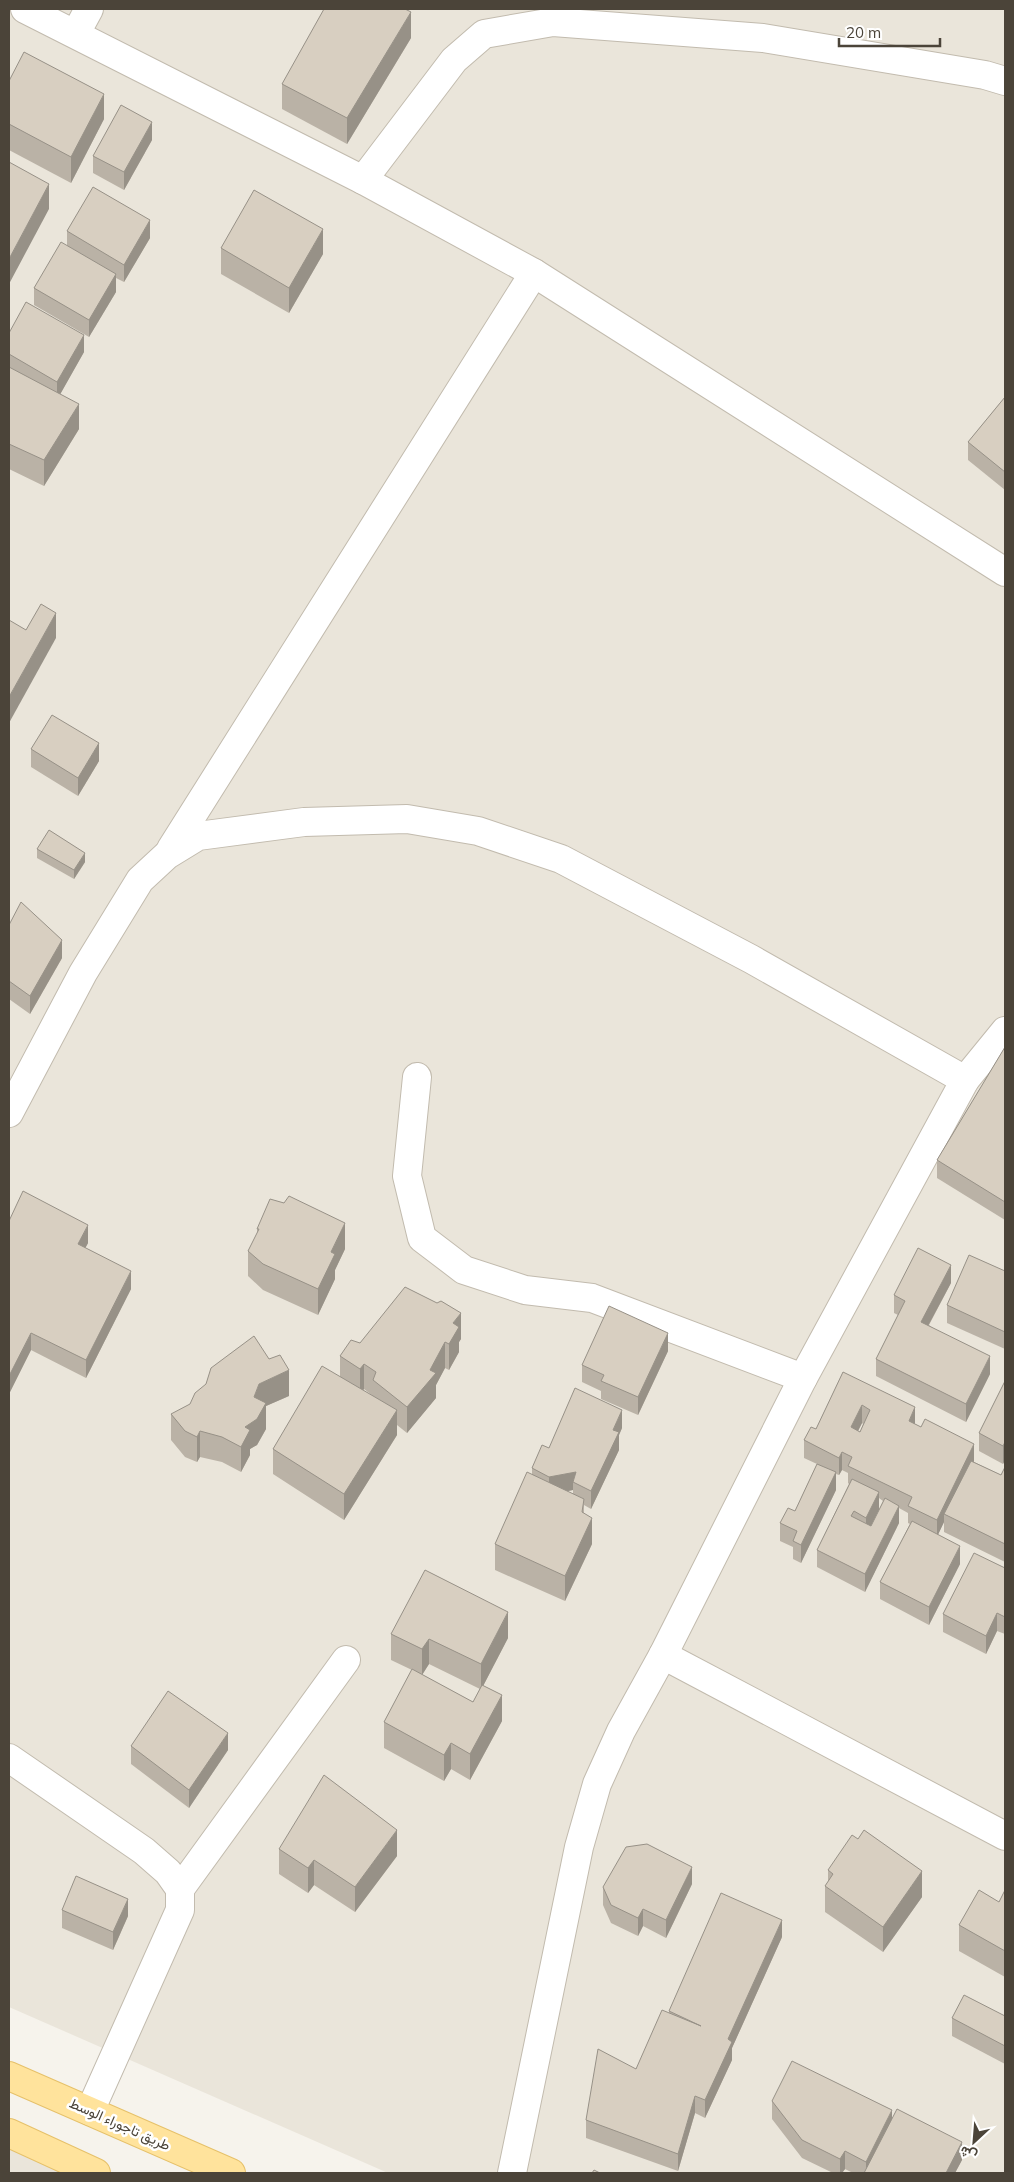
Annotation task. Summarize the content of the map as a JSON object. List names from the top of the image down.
{
  "streets": {
    "main road": ["طريق تاجوراء الوسط"]
  },
  "scale_bar": "20 m",
  "north": "bottom left"
}
